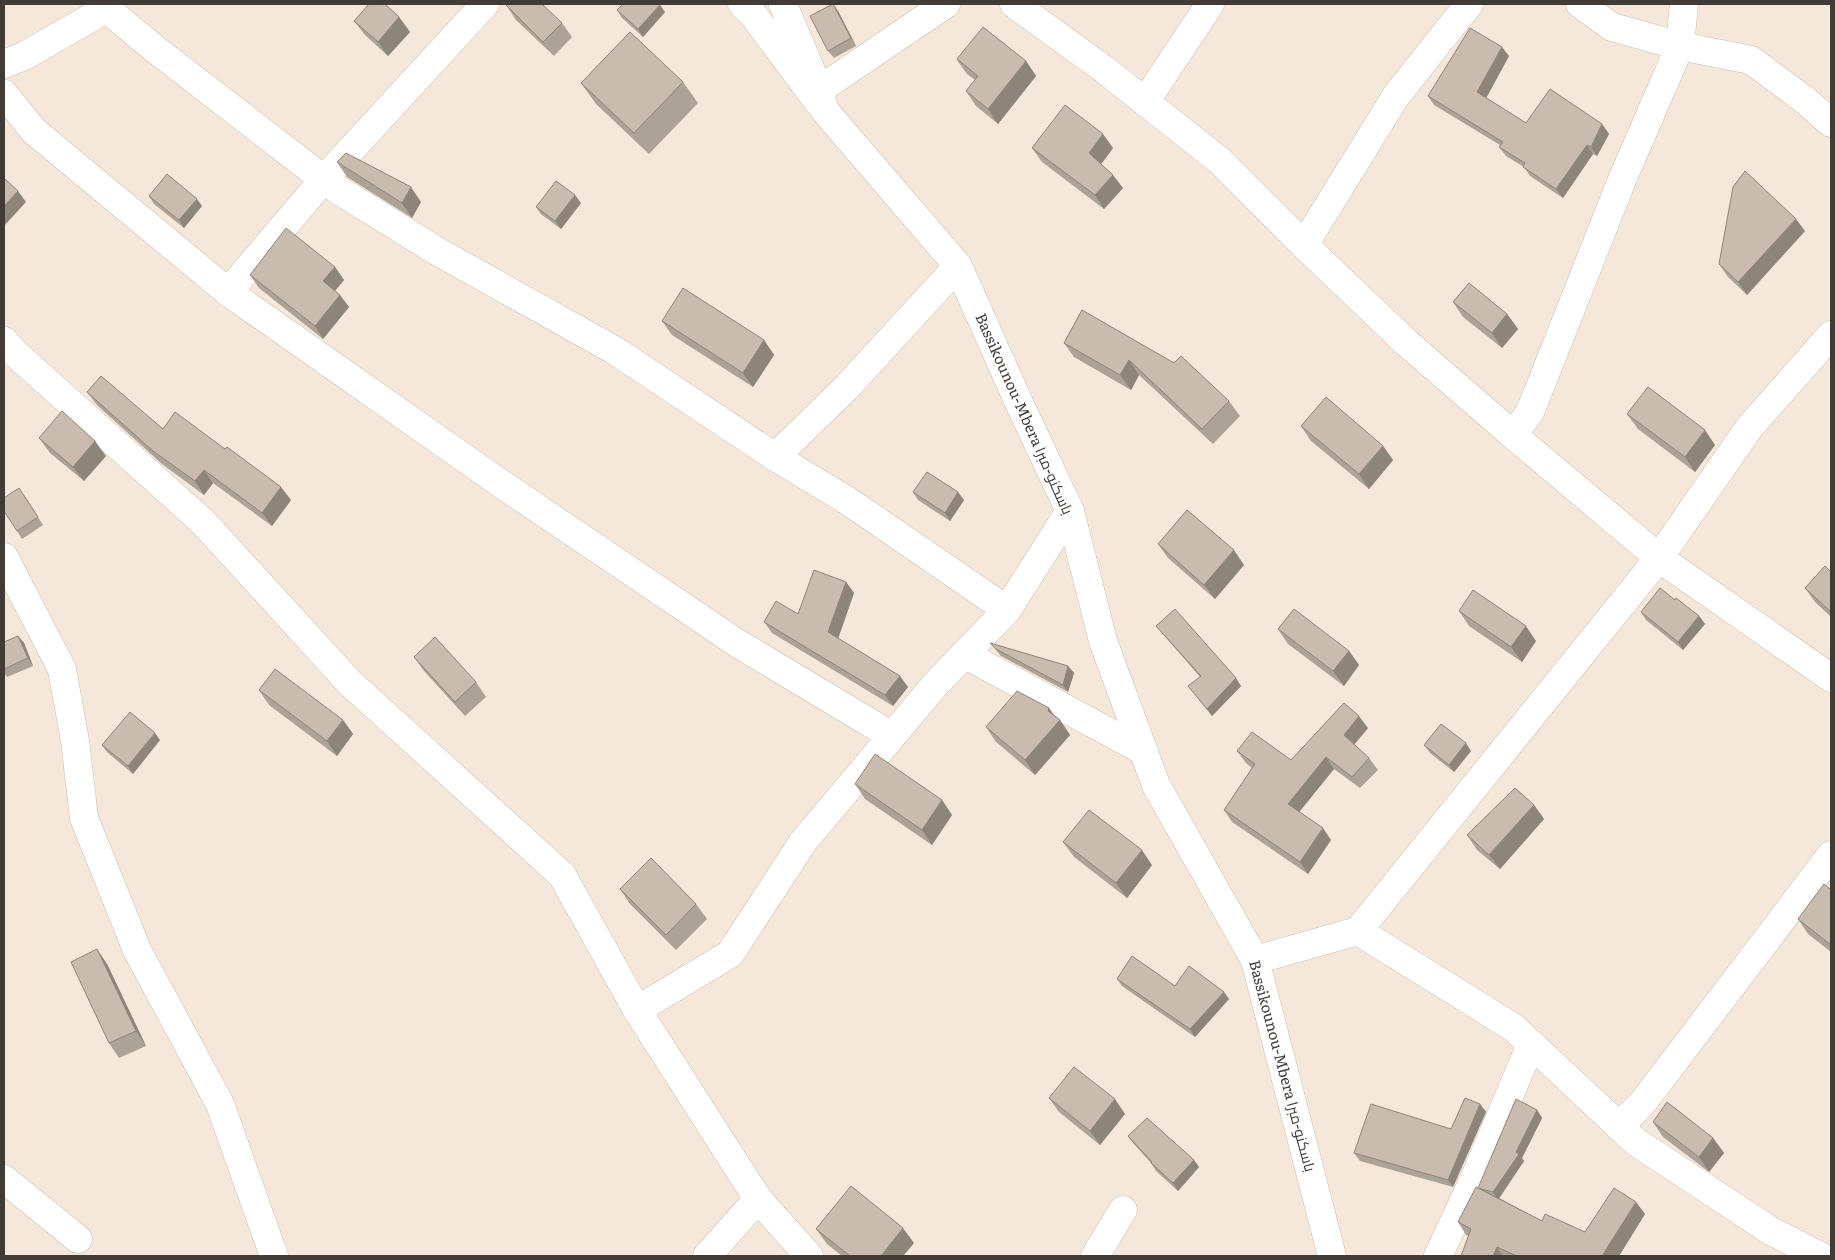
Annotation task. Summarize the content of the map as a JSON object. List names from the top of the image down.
{
  "streets": {
    "street": ["Bassikounou-Mbera باسكنو-مبرا"]
  }
}
